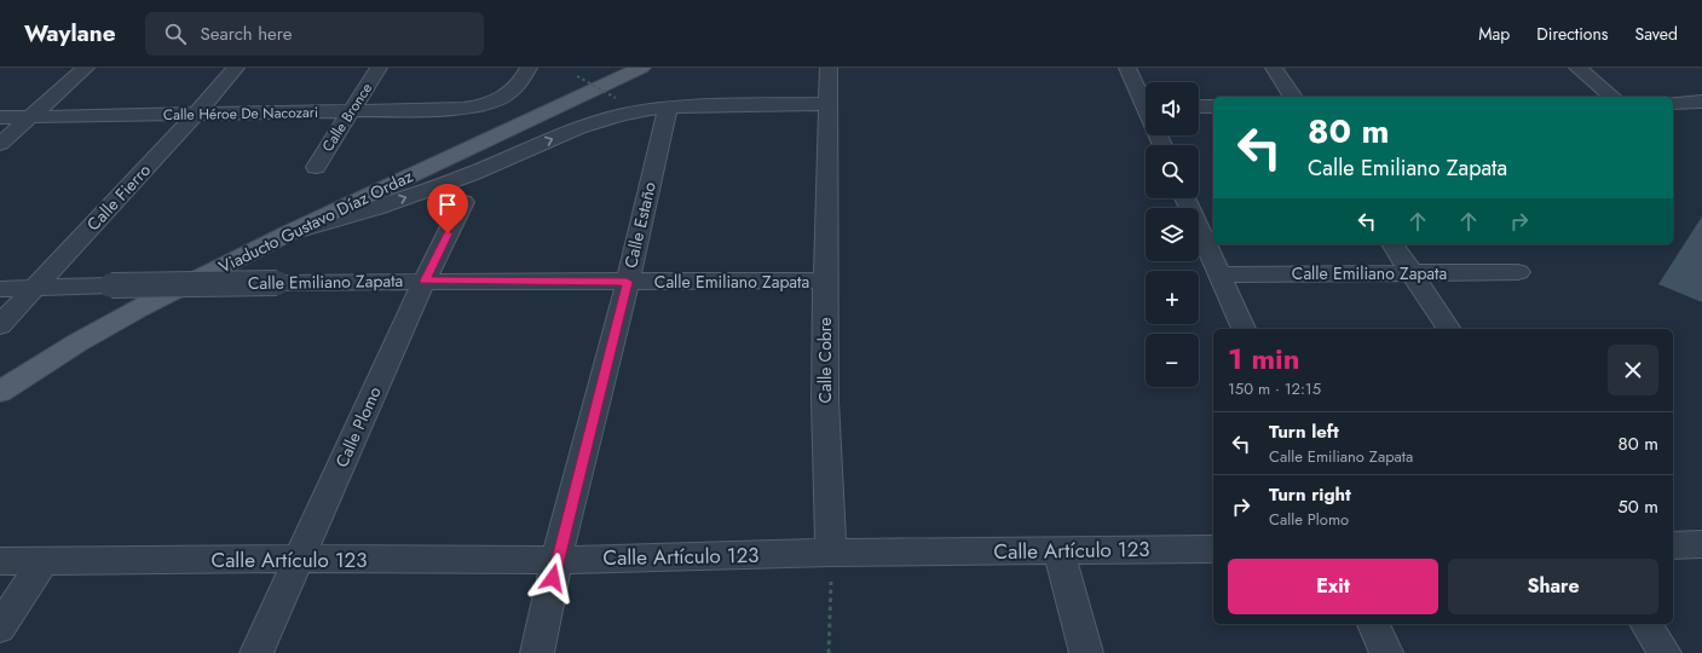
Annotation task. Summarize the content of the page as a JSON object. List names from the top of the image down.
{
  "streets": {
    "main road": ["Viaducto Gustavo Díaz Ordaz"],
    "street": [
      "Calle Héroe De Nacozari",
      "Calle Bronce",
      "Calle Fierro",
      "Calle Estaño",
      "Calle Emiliano Zapata",
      "Calle Cobre",
      "Calle Plomo",
      "Calle Artículo 123"
    ]
  },
  "crossings": [
    ["Calle Héroe De Nacozari", "Calle Bronce"],
    ["Calle Héroe De Nacozari", "Calle Fierro"],
    ["Calle Fierro", "Calle Emiliano Zapata"],
    ["Calle Estaño", "Calle Emiliano Zapata"],
    ["Calle Estaño", "Calle Artículo 123"],
    ["Calle Emiliano Zapata", "Calle Cobre"],
    ["Calle Emiliano Zapata", "Calle Plomo"],
    ["Calle Cobre", "Calle Artículo 123"],
    ["Calle Plomo", "Calle Artículo 123"]
  ],
  "page": {
    "header": "Waylane",
    "search": "Search here",
    "nav": ["Map", "Directions", "Saved"],
    "map_buttons": ["+", "−"],
    "turn": ["80 m", "Calle Emiliano Zapata"],
    "heading": ["1 min", "150 m · 12:15"],
    "list": [
      {
        "name": "Turn left",
        "note": "Calle Emiliano Zapata",
        "value": "80 m"
      },
      {
        "name": "Turn right",
        "note": "Calle Plomo",
        "value": "50 m"
      }
    ],
    "buttons": ["Exit", "Share"]
  }
}
